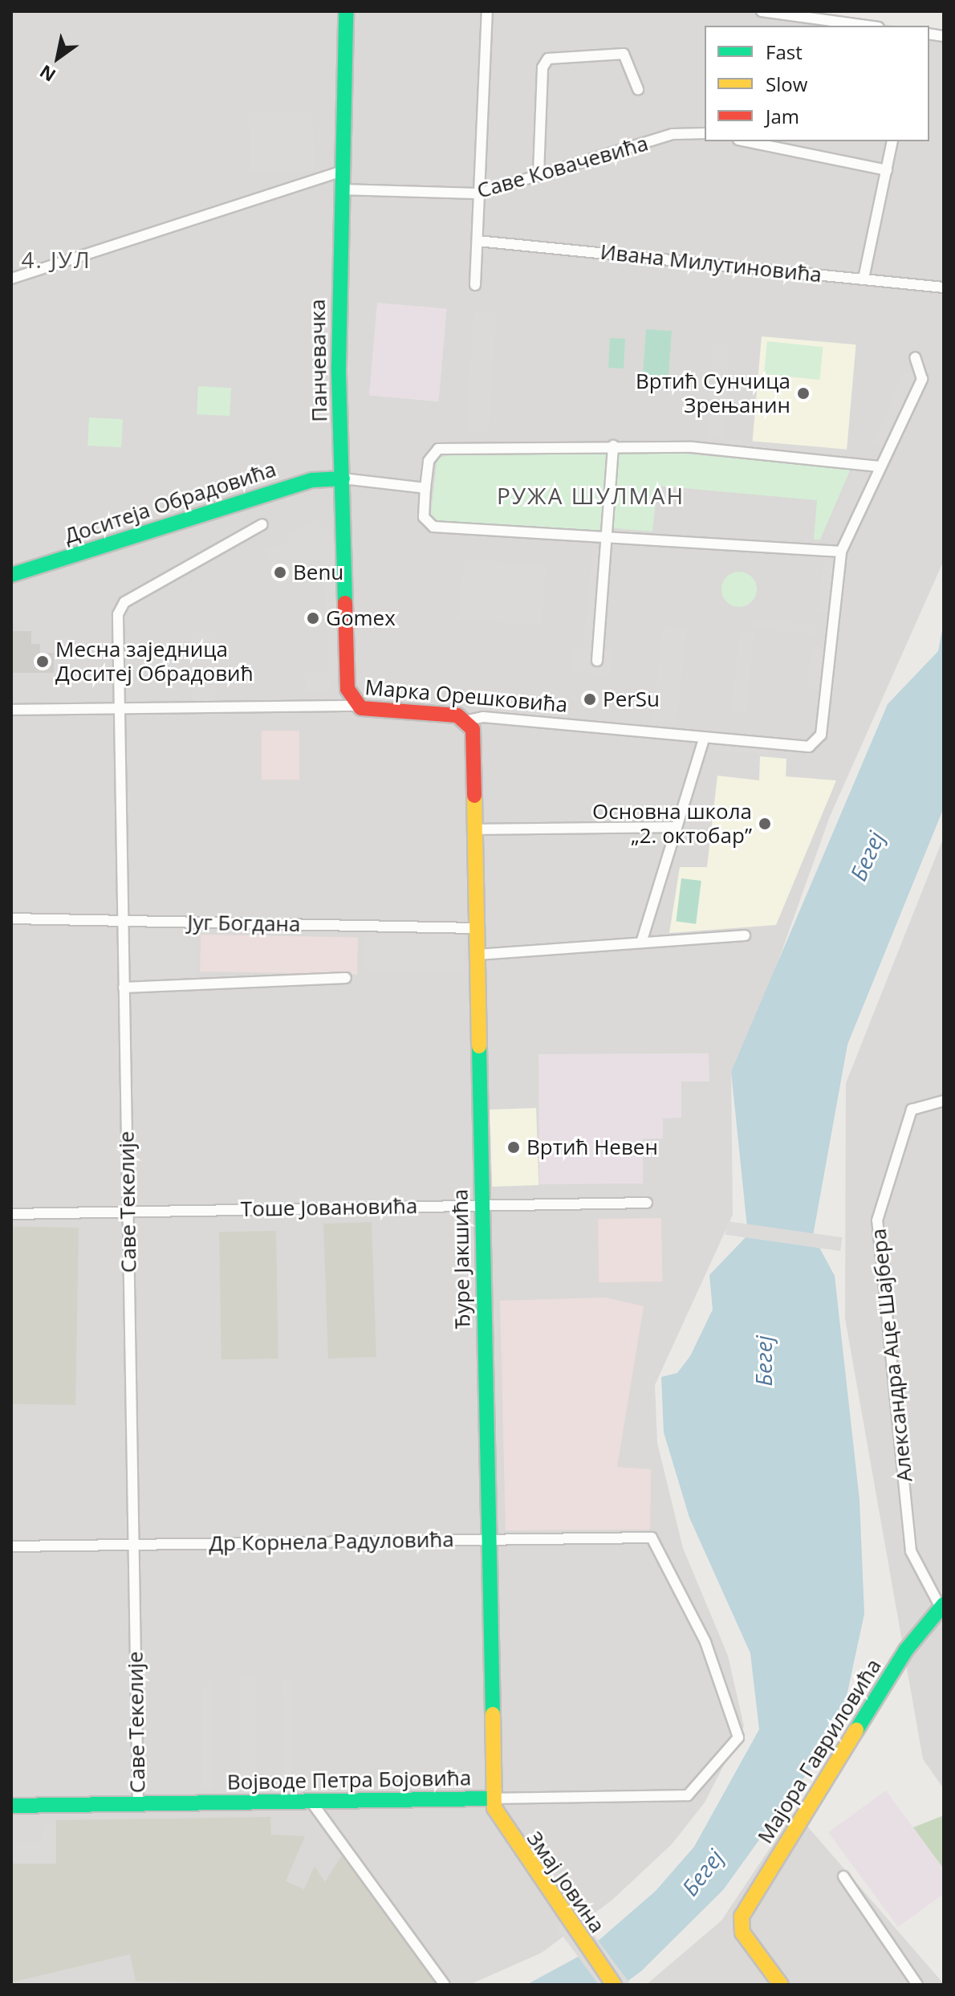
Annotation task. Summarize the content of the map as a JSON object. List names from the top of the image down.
{
  "streets": {
    "street": [
      "Саве Ковачевића",
      "Ивана Милутиновића",
      "Панчевачка",
      "Доситеја Обрадовића",
      "Марка Орешковића",
      "Југ Богдана",
      "Саве Текелије",
      "Тоше Јовановића",
      "Ђуре Јакшића",
      "Александра Аце Шајбера",
      "Др Корнела Радуловића",
      "Мајора Гавриловића",
      "Војводе Петра Бојовића",
      "Змај Јовина"
    ]
  },
  "crossings": [
    ["Саве Ковачевића", "Панчевачка"],
    ["Панчевачка", "Доситеја Обрадовића"],
    ["Панчевачка", "Марка Орешковића"],
    ["Марка Орешковића", "Саве Текелије"],
    ["Марка Орешковића", "Ђуре Јакшића"],
    ["Југ Богдана", "Саве Текелије"],
    ["Југ Богдана", "Ђуре Јакшића"],
    ["Саве Текелије", "Тоше Јовановића"],
    ["Саве Текелије", "Др Корнела Радуловића"],
    ["Саве Текелије", "Војводе Петра Бојовића"],
    ["Тоше Јовановића", "Ђуре Јакшића"],
    ["Ђуре Јакшића", "Др Корнела Радуловића"],
    ["Ђуре Јакшића", "Војводе Петра Бојовића"],
    ["Ђуре Јакшића", "Змај Јовина"],
    ["Александра Аце Шајбера", "Мајора Гавриловића"],
    ["Др Корнела Радуловића", "Војводе Петра Бојовића"],
    ["Војводе Петра Бојовића", "Змај Јовина"]
  ],
  "districts": ["4. ЈУЛ", "РУЖА ШУЛМАН"],
  "water": ["Бегеј"],
  "places": [
    "Вртић Сунчица Зрењанин",
    "Benu",
    "Gomex",
    "Месна заједница Доситеј Обрадовић",
    "PerSu",
    "Основна школа „2. октобар”",
    "Вртић Невен"
  ],
  "legend": ["Fast", "Slow", "Jam"],
  "north": "bottom left"
}
